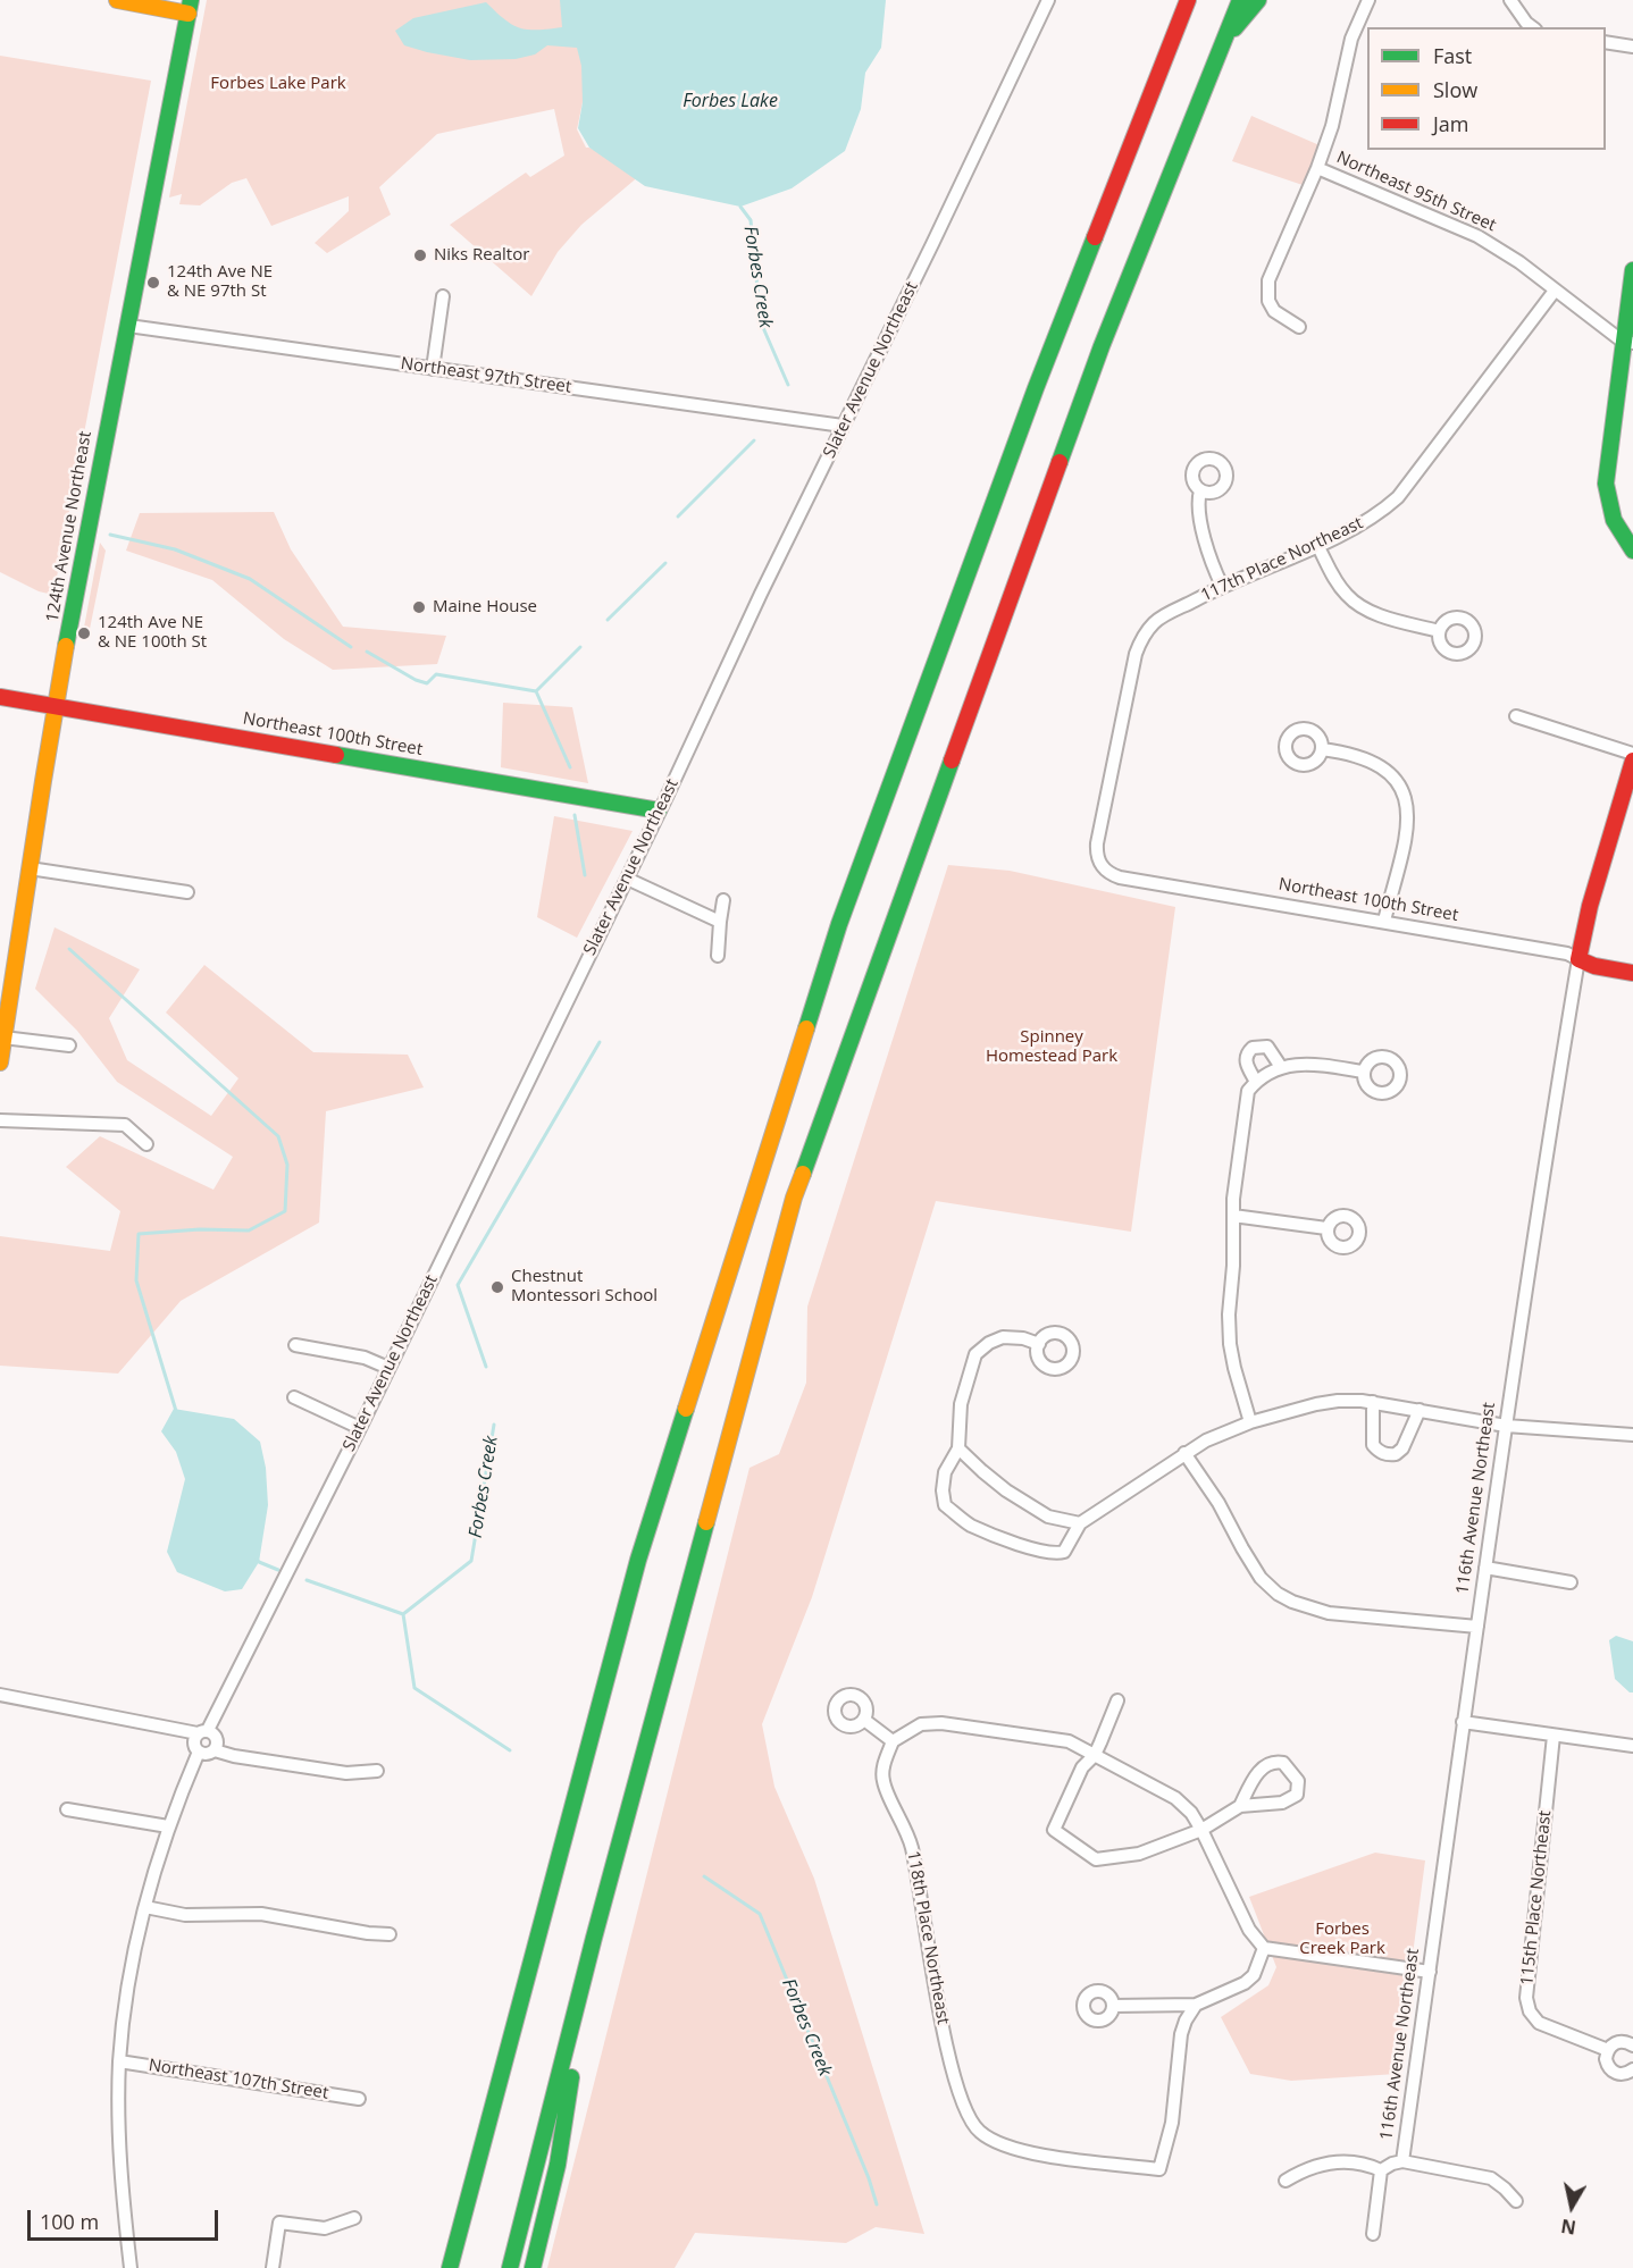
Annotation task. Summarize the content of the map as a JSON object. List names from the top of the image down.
{
  "streets": {
    "main road": ["124th Avenue Northeast", "Northeast 100th Street", "116th Avenue Northeast"],
    "street": [
      "Northeast 95th Street",
      "Slater Avenue Northeast",
      "Northeast 97th Street",
      "117th Place Northeast",
      "115th Place Northeast",
      "118th Place Northeast",
      "Northeast 107th Street"
    ]
  },
  "crossings": [
    ["Northeast 95th Street", "117th Place Northeast"],
    ["Slater Avenue Northeast", "Northeast 97th Street"],
    ["Slater Avenue Northeast", "Northeast 100th Street"],
    ["Northeast 97th Street", "124th Avenue Northeast"],
    ["124th Avenue Northeast", "Northeast 100th Street"],
    ["117th Place Northeast", "Northeast 100th Street"],
    ["Northeast 100th Street", "116th Avenue Northeast"]
  ],
  "water": ["Forbes Lake", "Forbes Creek"],
  "parks": ["Forbes Lake Park", "Spinney Homestead Park", "Forbes Creek Park"],
  "places": [
    "Niks Realtor",
    "124th Ave NE & NE 97th St",
    "Maine House",
    "124th Ave NE & NE 100th St",
    "Chestnut Montessori School"
  ],
  "legend": ["Fast", "Slow", "Jam"],
  "scale_bar": "100 m",
  "north": "bottom"
}
